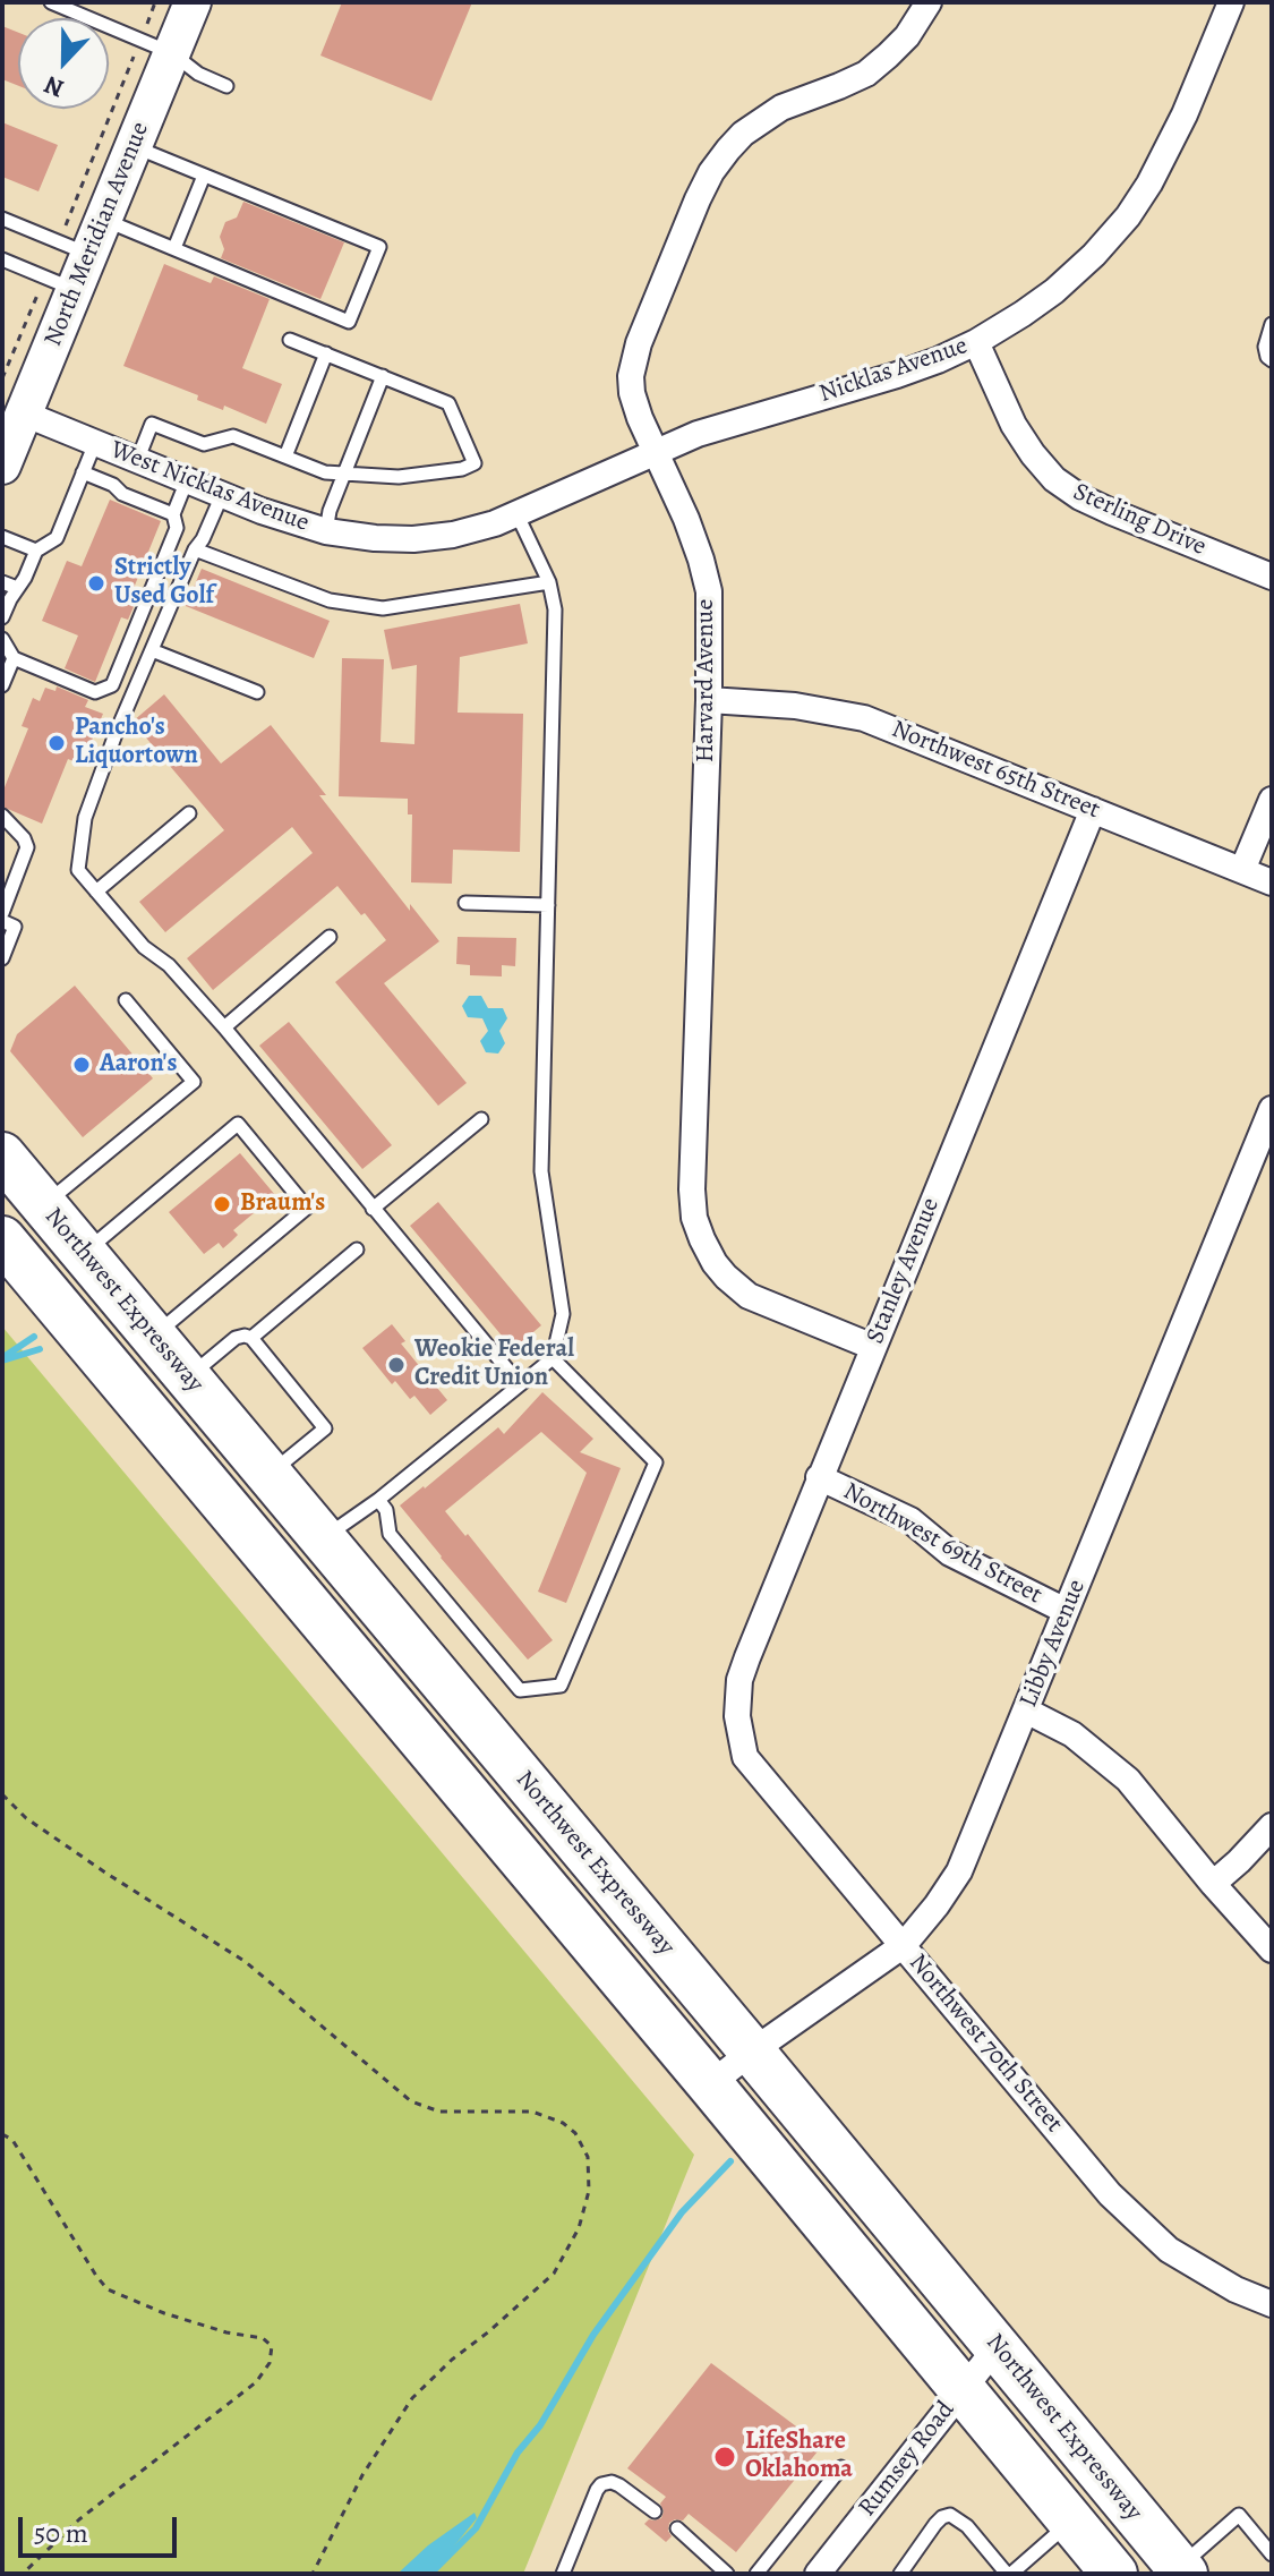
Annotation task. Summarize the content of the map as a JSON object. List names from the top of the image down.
{
  "streets": {
    "highway": ["Northwest Expressway"],
    "main road": ["North Meridian Avenue"],
    "street": [
      "Nicklas Avenue",
      "West Nicklas Avenue",
      "Sterling Drive",
      "Harvard Avenue",
      "Northwest 65th Street",
      "Stanley Avenue",
      "Northwest 69th Street",
      "Libby Avenue",
      "Northwest 70th Street",
      "Rumsey Road"
    ]
  },
  "crossings": [
    ["North Meridian Avenue", "West Nicklas Avenue"],
    ["Nicklas Avenue", "West Nicklas Avenue"],
    ["Nicklas Avenue", "Sterling Drive"],
    ["Nicklas Avenue", "Harvard Avenue"],
    ["West Nicklas Avenue", "Harvard Avenue"],
    ["Harvard Avenue", "Northwest 65th Street"],
    ["Harvard Avenue", "Stanley Avenue"],
    ["Northwest 65th Street", "Stanley Avenue"],
    ["Stanley Avenue", "Northwest 69th Street"],
    ["Stanley Avenue", "Northwest 70th Street"],
    ["Northwest Expressway", "Libby Avenue"],
    ["Northwest Expressway", "Rumsey Road"],
    ["Northwest 69th Street", "Libby Avenue"],
    ["Libby Avenue", "Northwest 70th Street"]
  ],
  "places": [
    "Strictly Used Golf",
    "Pancho's Liquortown",
    "Aaron's",
    "Braum's",
    "Weokie Federal Credit Union",
    "LifeShare Oklahoma"
  ],
  "scale_bar": "50 m",
  "north": "bottom"
}
